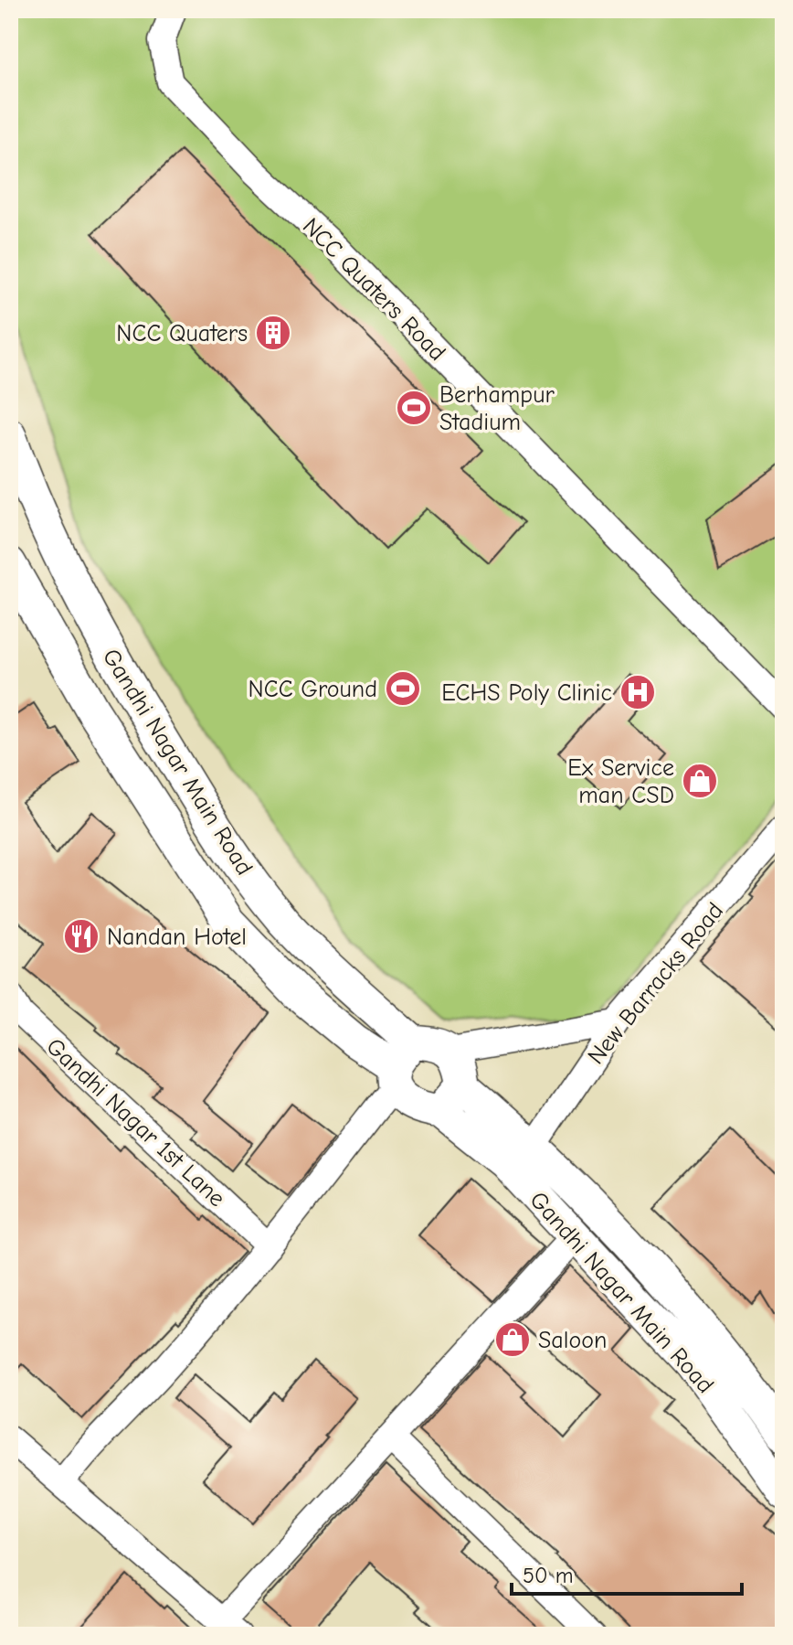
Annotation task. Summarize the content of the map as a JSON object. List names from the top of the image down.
{
  "streets": {
    "street": [
      "NCC Quaters Road",
      "Gandhi Nagar Main Road",
      "New Barracks Road",
      "Gandhi Nagar 1st Lane"
    ]
  },
  "crossings": [
    ["Gandhi Nagar Main Road", "New Barracks Road"]
  ],
  "places": {
    "building": ["NCC Quaters"],
    "sports": ["Berhampur Stadium", "NCC Ground"],
    "hospital": ["ECHS Poly Clinic"],
    "shop": ["Ex Service man CSD", "Saloon"],
    "restaurant": ["Nandan Hotel"]
  },
  "scale_bar": "50 m"
}
